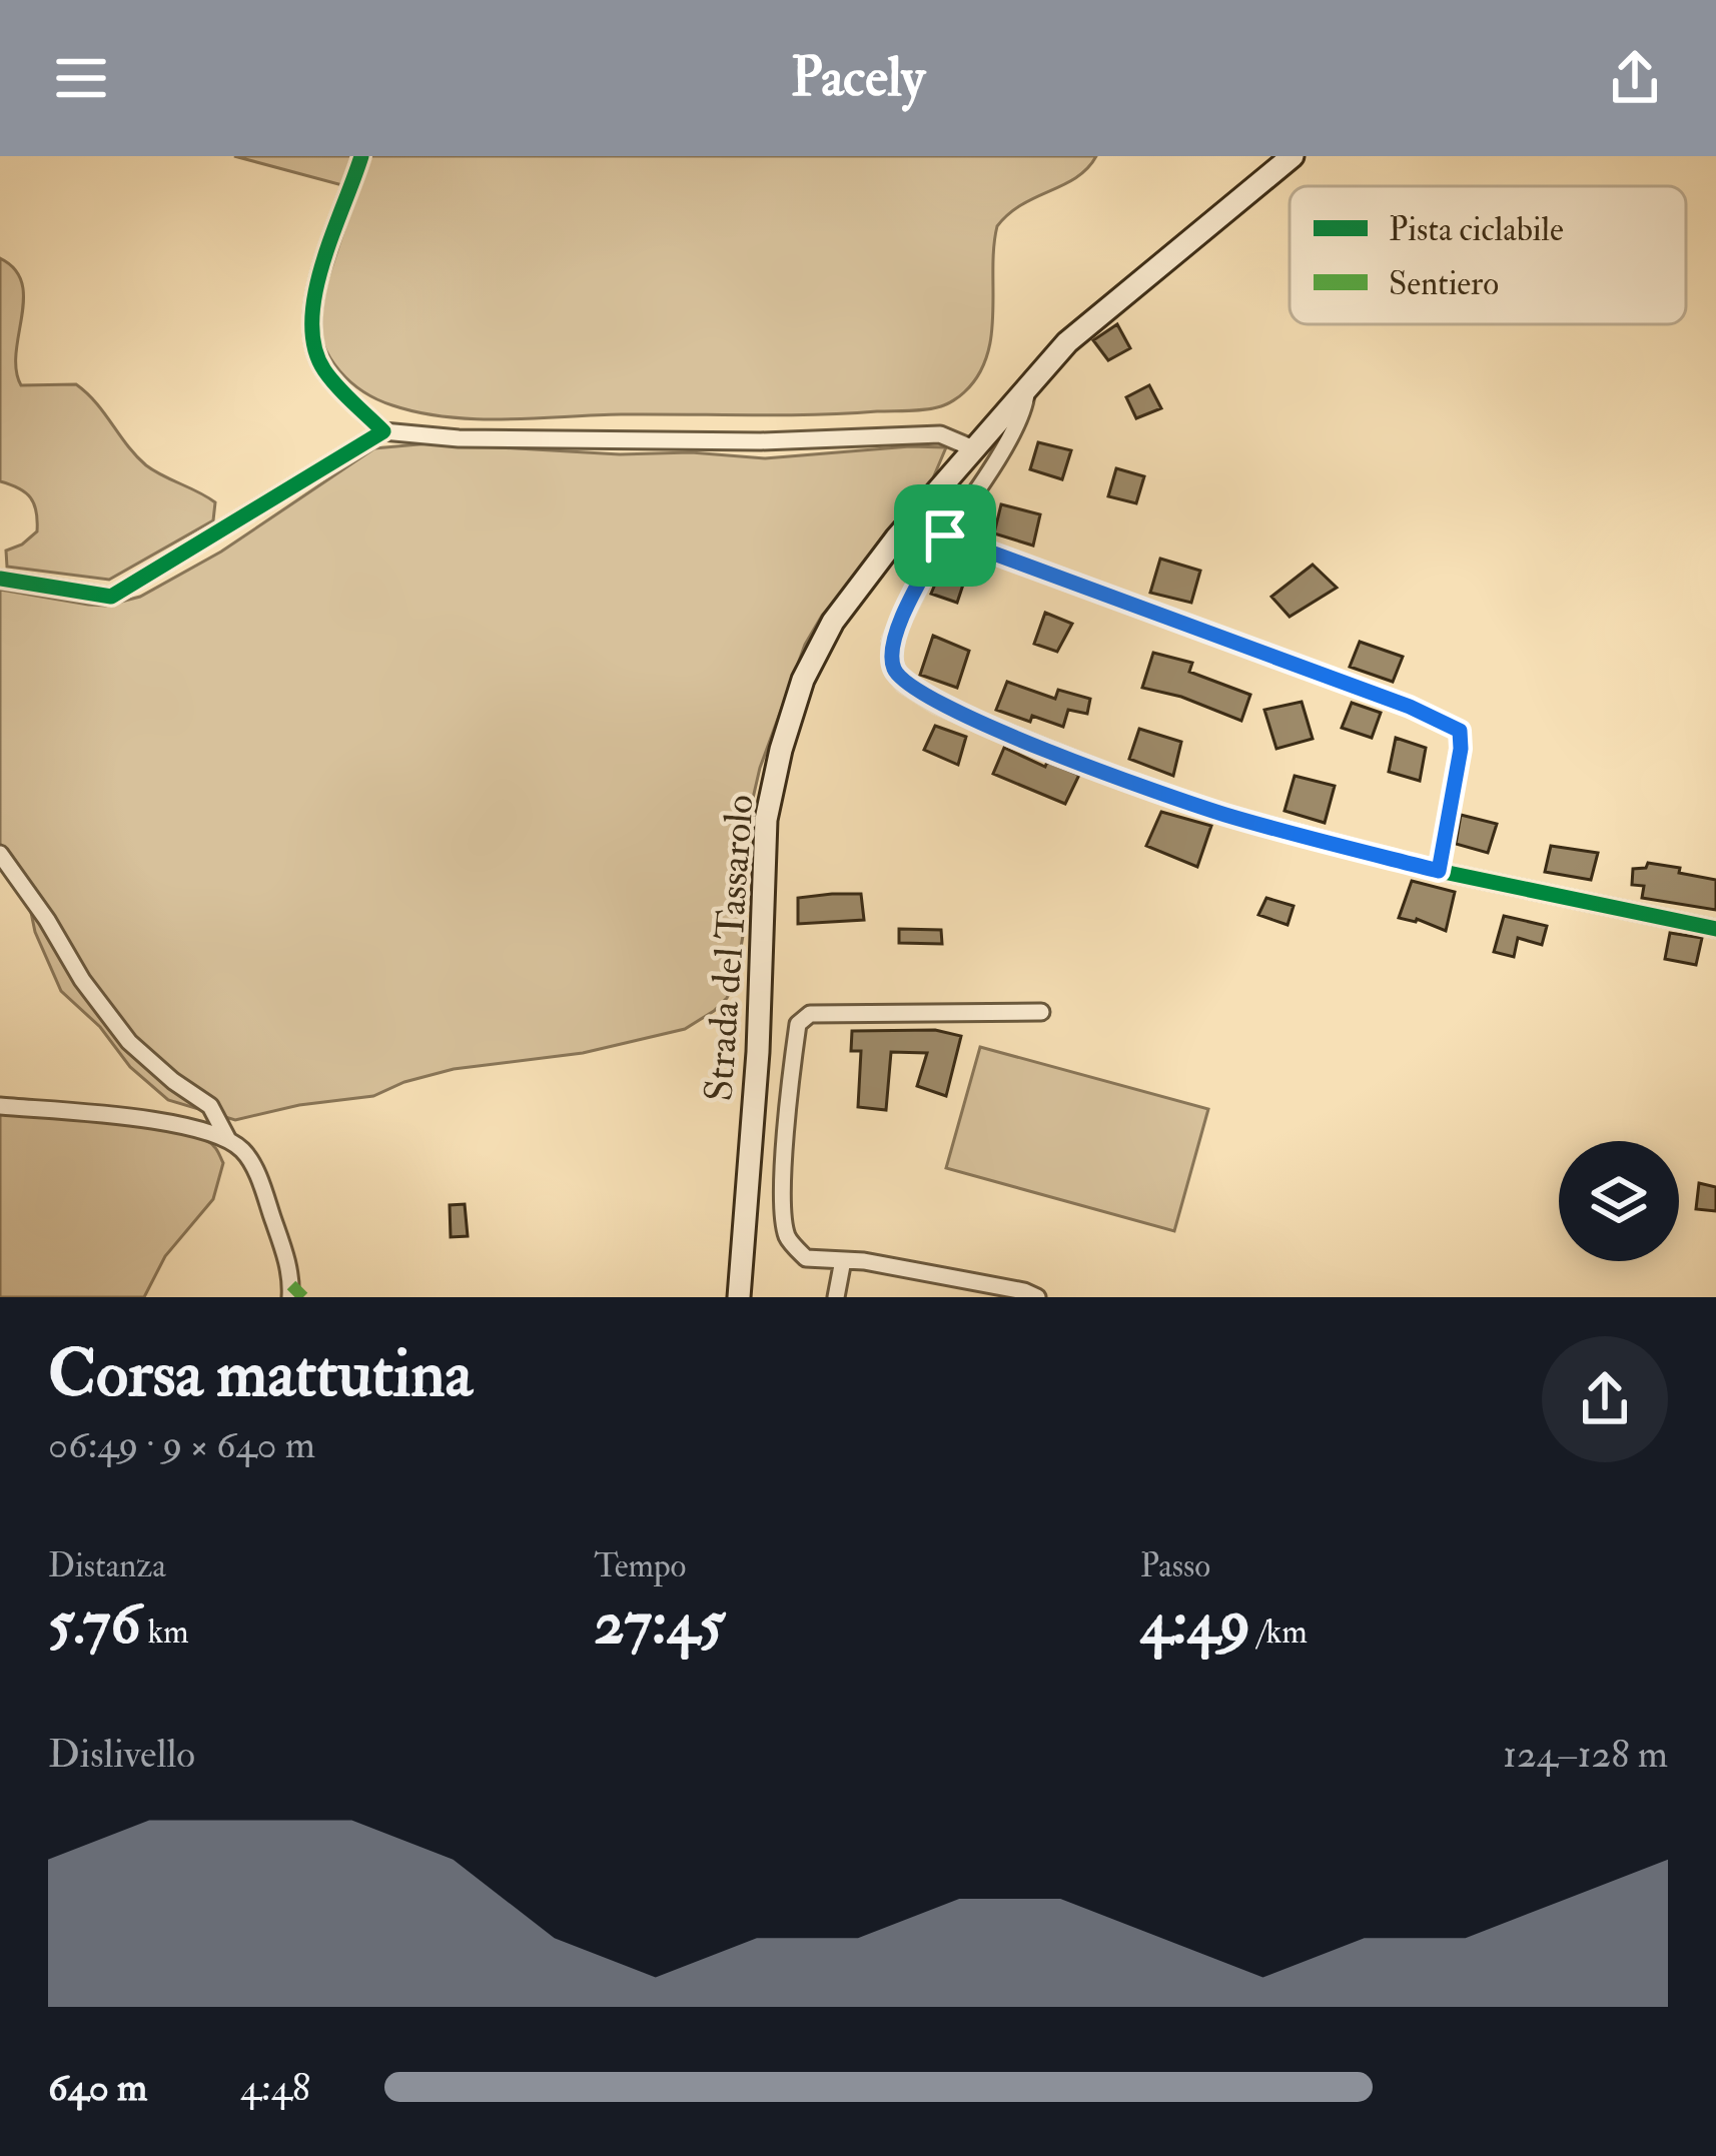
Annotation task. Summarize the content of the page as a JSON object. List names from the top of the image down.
{
  "streets": {
    "main road": ["Strada del Tassarolo"]
  },
  "legend": ["Pista ciclabile", "Sentiero"],
  "page": {
    "header": "Pacely",
    "heading": ["Corsa mattutina", "06:49 · 9 × 640 m"],
    "stats": [
      ["Distanza", "5.76 km"],
      ["Tempo", "27:45"],
      ["Passo", "4:49 /km"]
    ],
    "chart": ["Dislivello", "124–128 m"],
    "list": [
      {
        "name": "640 m",
        "note": "4:48"
      }
    ]
  }
}
